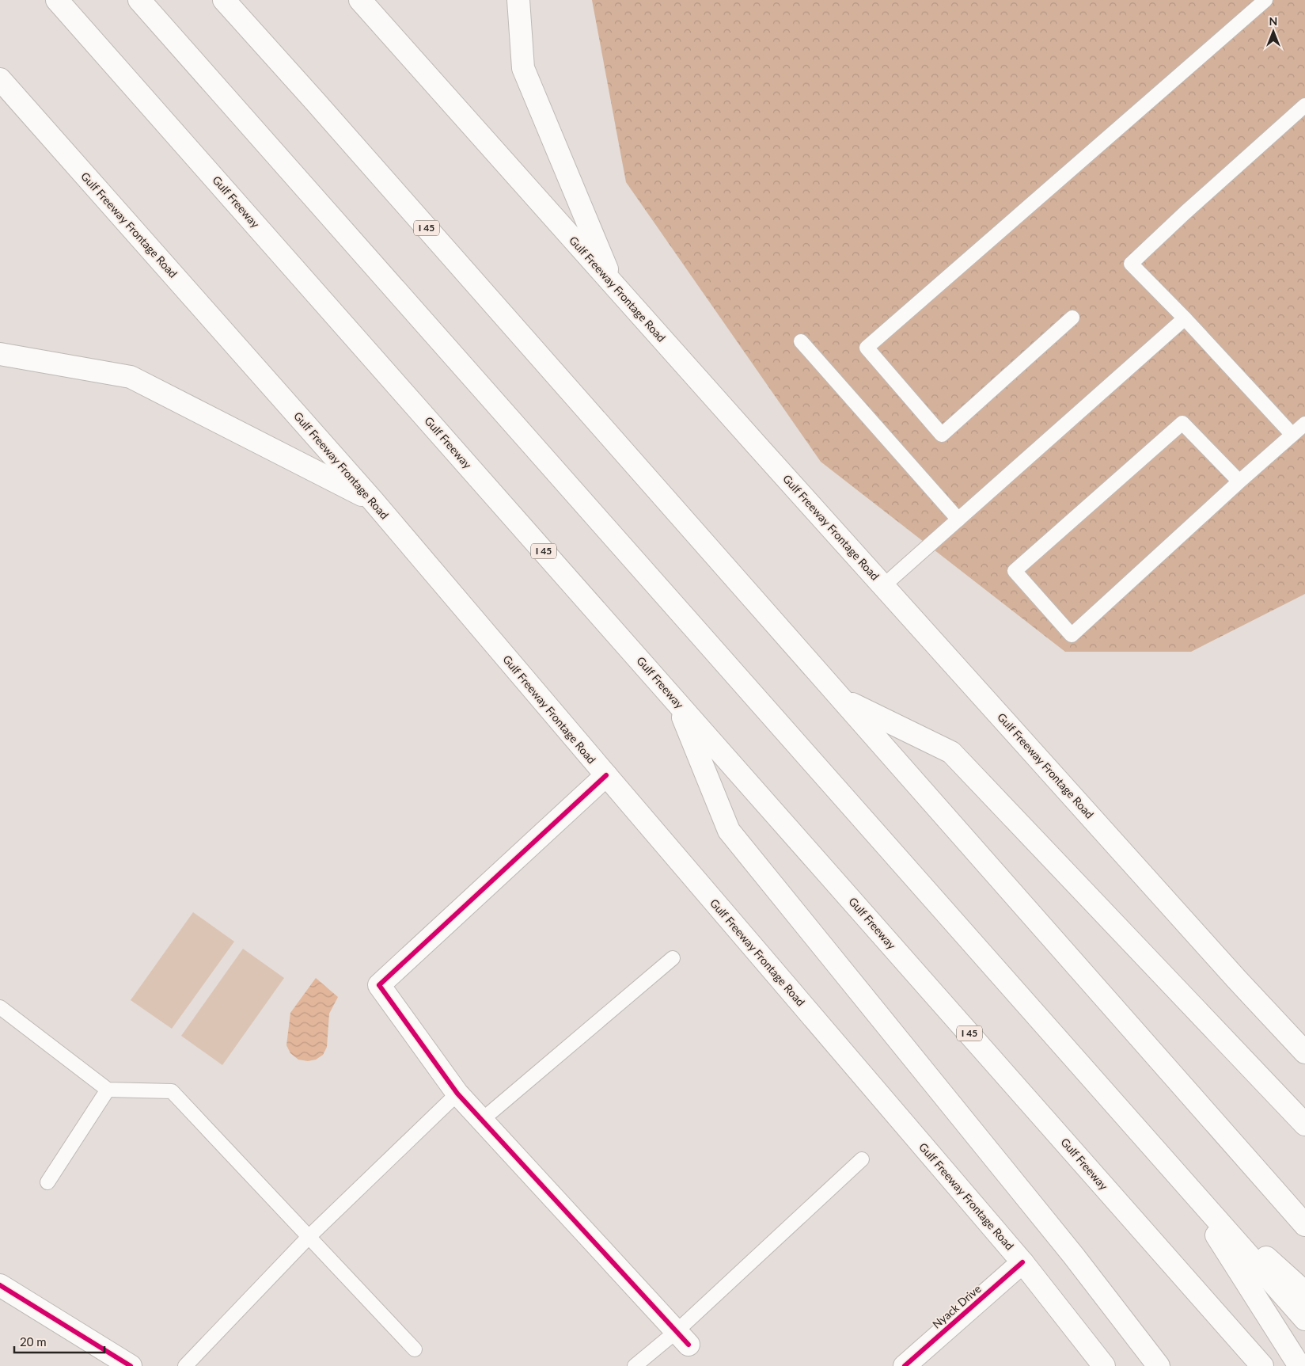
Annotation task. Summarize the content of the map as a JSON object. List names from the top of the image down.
{
  "streets": {
    "main road": [
      "Gulf Freeway",
      "Gulf Freeway Frontage Road",
      "I 45",
      "Nyack Drive"
    ]
  },
  "crossings": [
    ["Gulf Freeway Frontage Road", "Nyack Drive"]
  ],
  "scale_bar": "20 m",
  "north": "top"
}
